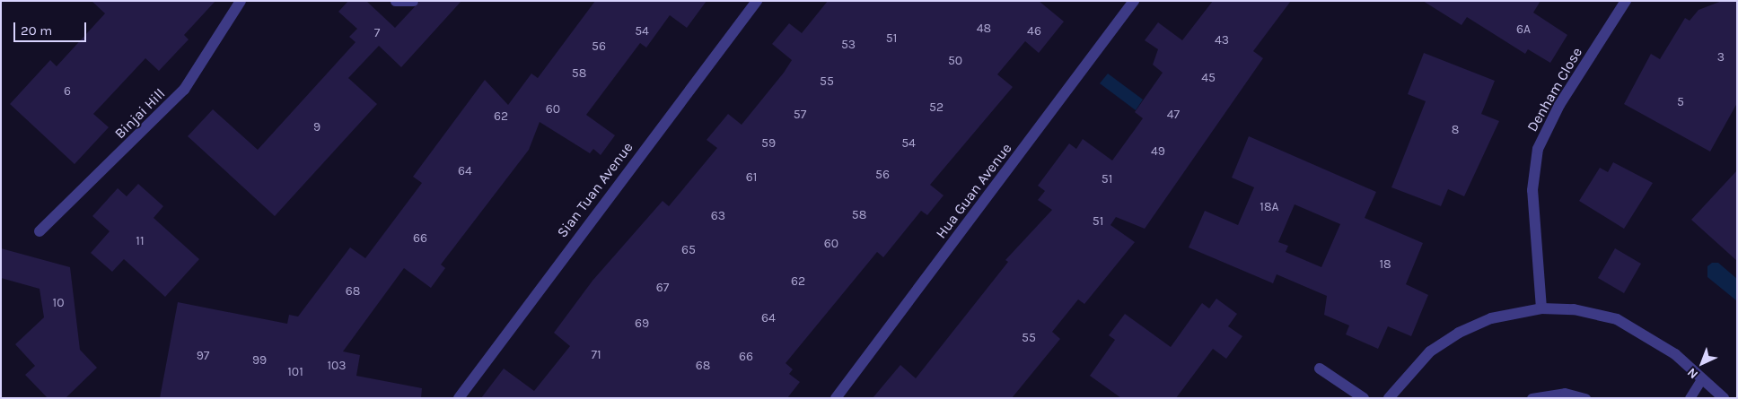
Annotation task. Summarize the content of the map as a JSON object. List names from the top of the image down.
{
  "streets": {
    "street": [
      "Denham Close",
      "Binjai Hill",
      "Sian Tuan Avenue",
      "Hua Guan Avenue"
    ]
  },
  "house_numbers": [
    "48",
    "6A",
    "54",
    "46",
    "7",
    "51",
    "43",
    "53",
    "56",
    "3",
    "50",
    "58",
    "45",
    "55",
    "6",
    "5",
    "52",
    "60",
    "57",
    "47",
    "62",
    "9",
    "8",
    "59",
    "54",
    "49",
    "64",
    "56",
    "61",
    "51",
    "18A",
    "58",
    "63",
    "51",
    "66",
    "11",
    "60",
    "65",
    "18",
    "62",
    "67",
    "68",
    "10",
    "64",
    "69",
    "55",
    "71",
    "97",
    "66",
    "99",
    "103",
    "68",
    "101"
  ],
  "scale_bar": "20 m",
  "north": "bottom left"
}
